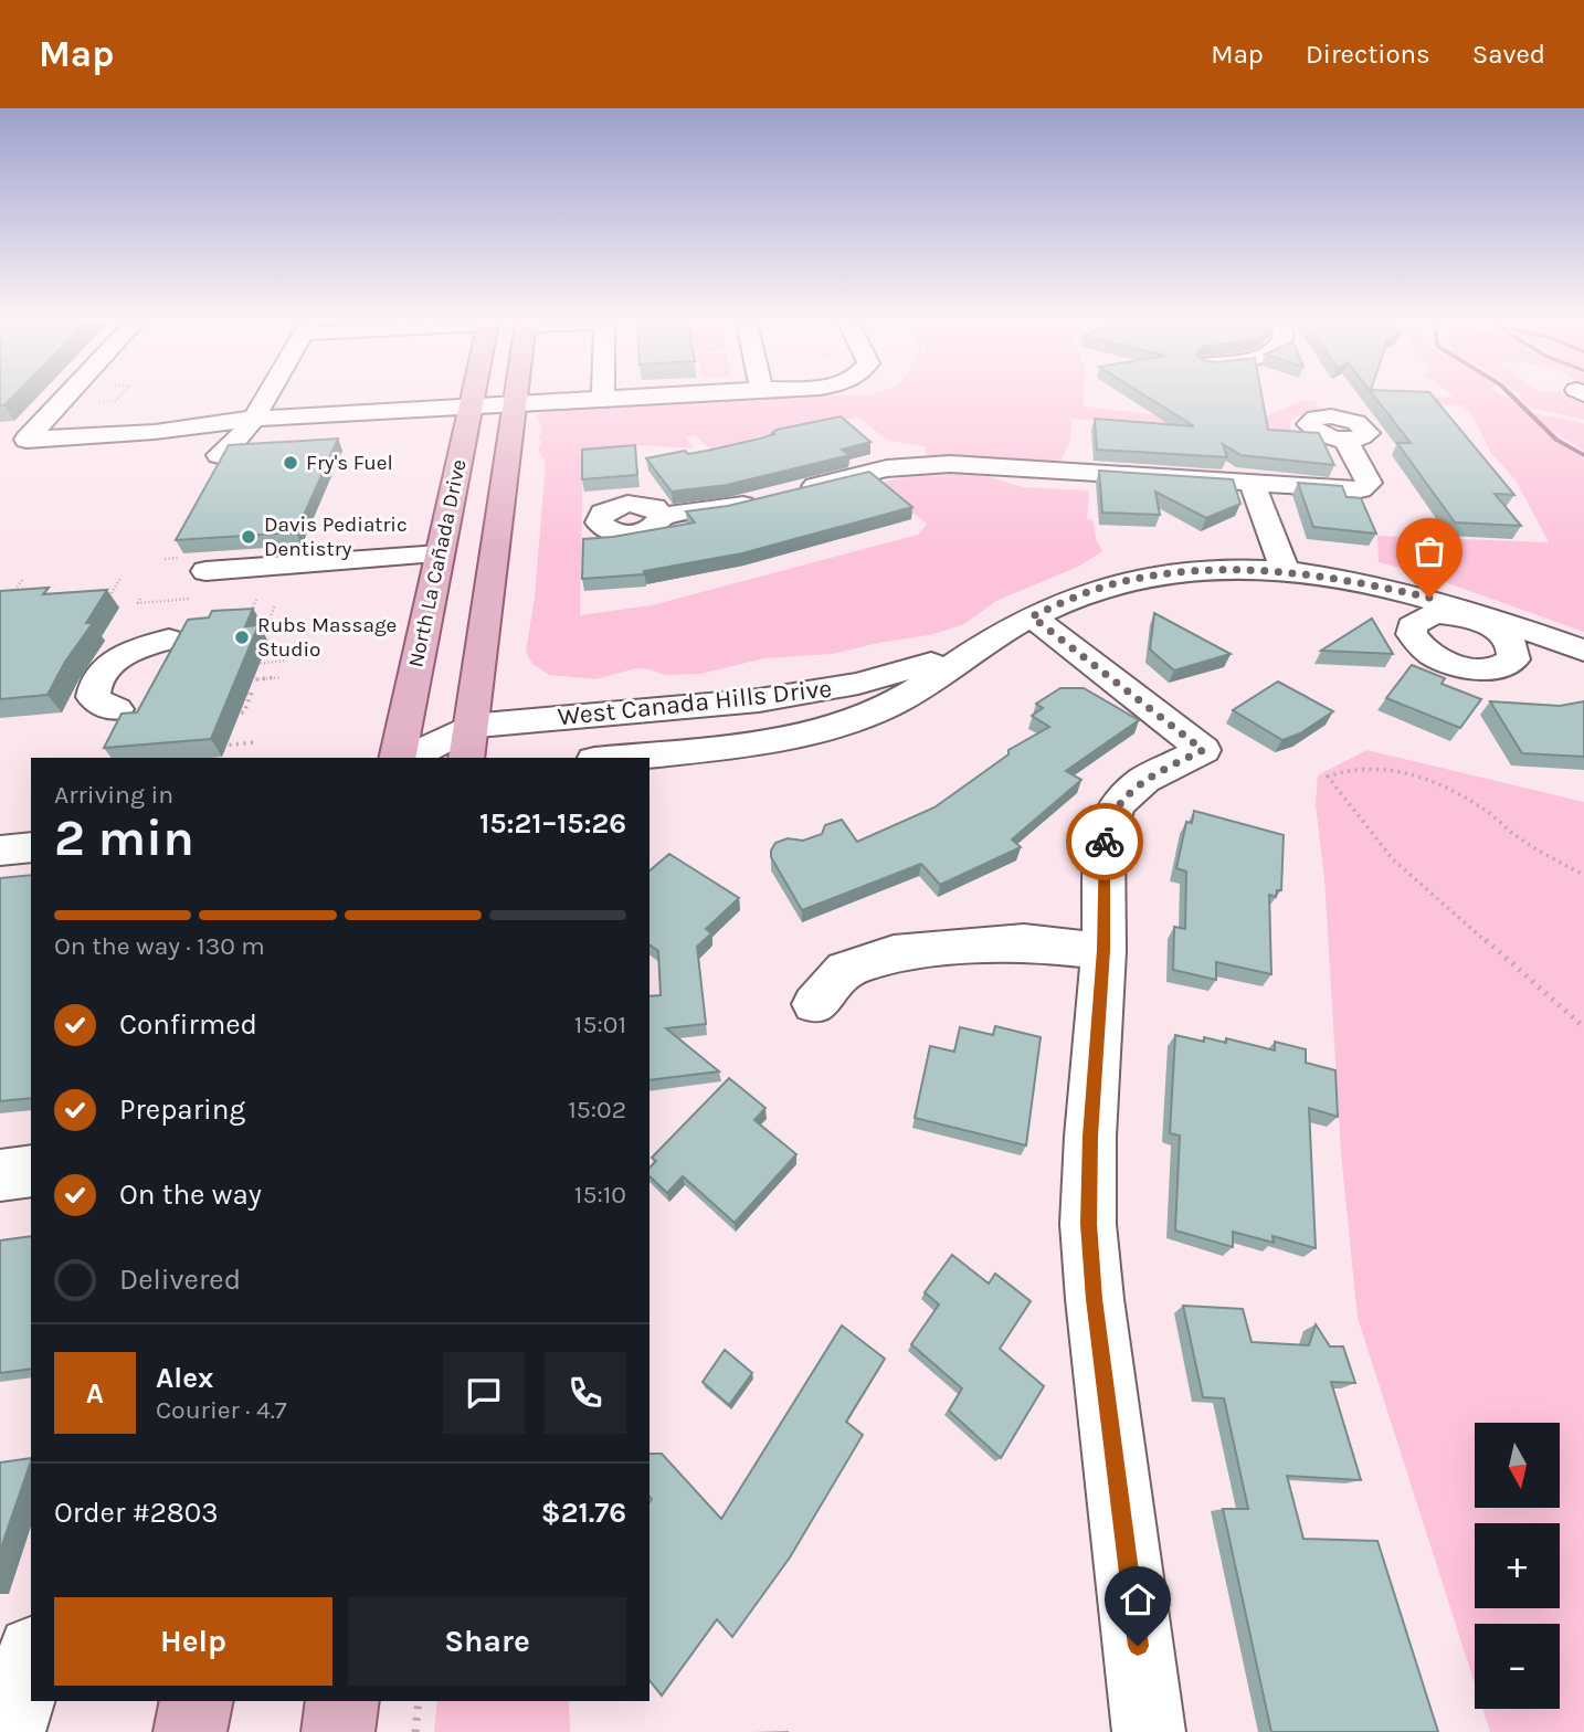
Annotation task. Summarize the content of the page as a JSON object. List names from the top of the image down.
{
  "streets": {
    "main road": ["North La Cañada Drive"],
    "street": ["West Canada Hills Drive"]
  },
  "crossings": [
    ["North La Cañada Drive", "West Canada Hills Drive"]
  ],
  "places": ["Fry's Fuel", "Davis Pediatric Dentistry", "Rubs Massage Studio"],
  "north": "bottom",
  "page": {
    "header": "Map",
    "nav": ["Map", "Directions", "Saved"],
    "heading": ["2 min", "Arriving in", "15:21–15:26"],
    "panel": [
      "Alex",
      "Courier · 4.7",
      "Order #2803",
      "$21.76"
    ],
    "bar": "On the way · 130 m",
    "list": [
      ["Confirmed", "15:01"],
      ["Preparing", "15:02"],
      ["On the way", "15:10"],
      "Delivered"
    ],
    "round": "A",
    "map_buttons": ["+", "−"],
    "buttons": ["Help", "Share"]
  }
}
